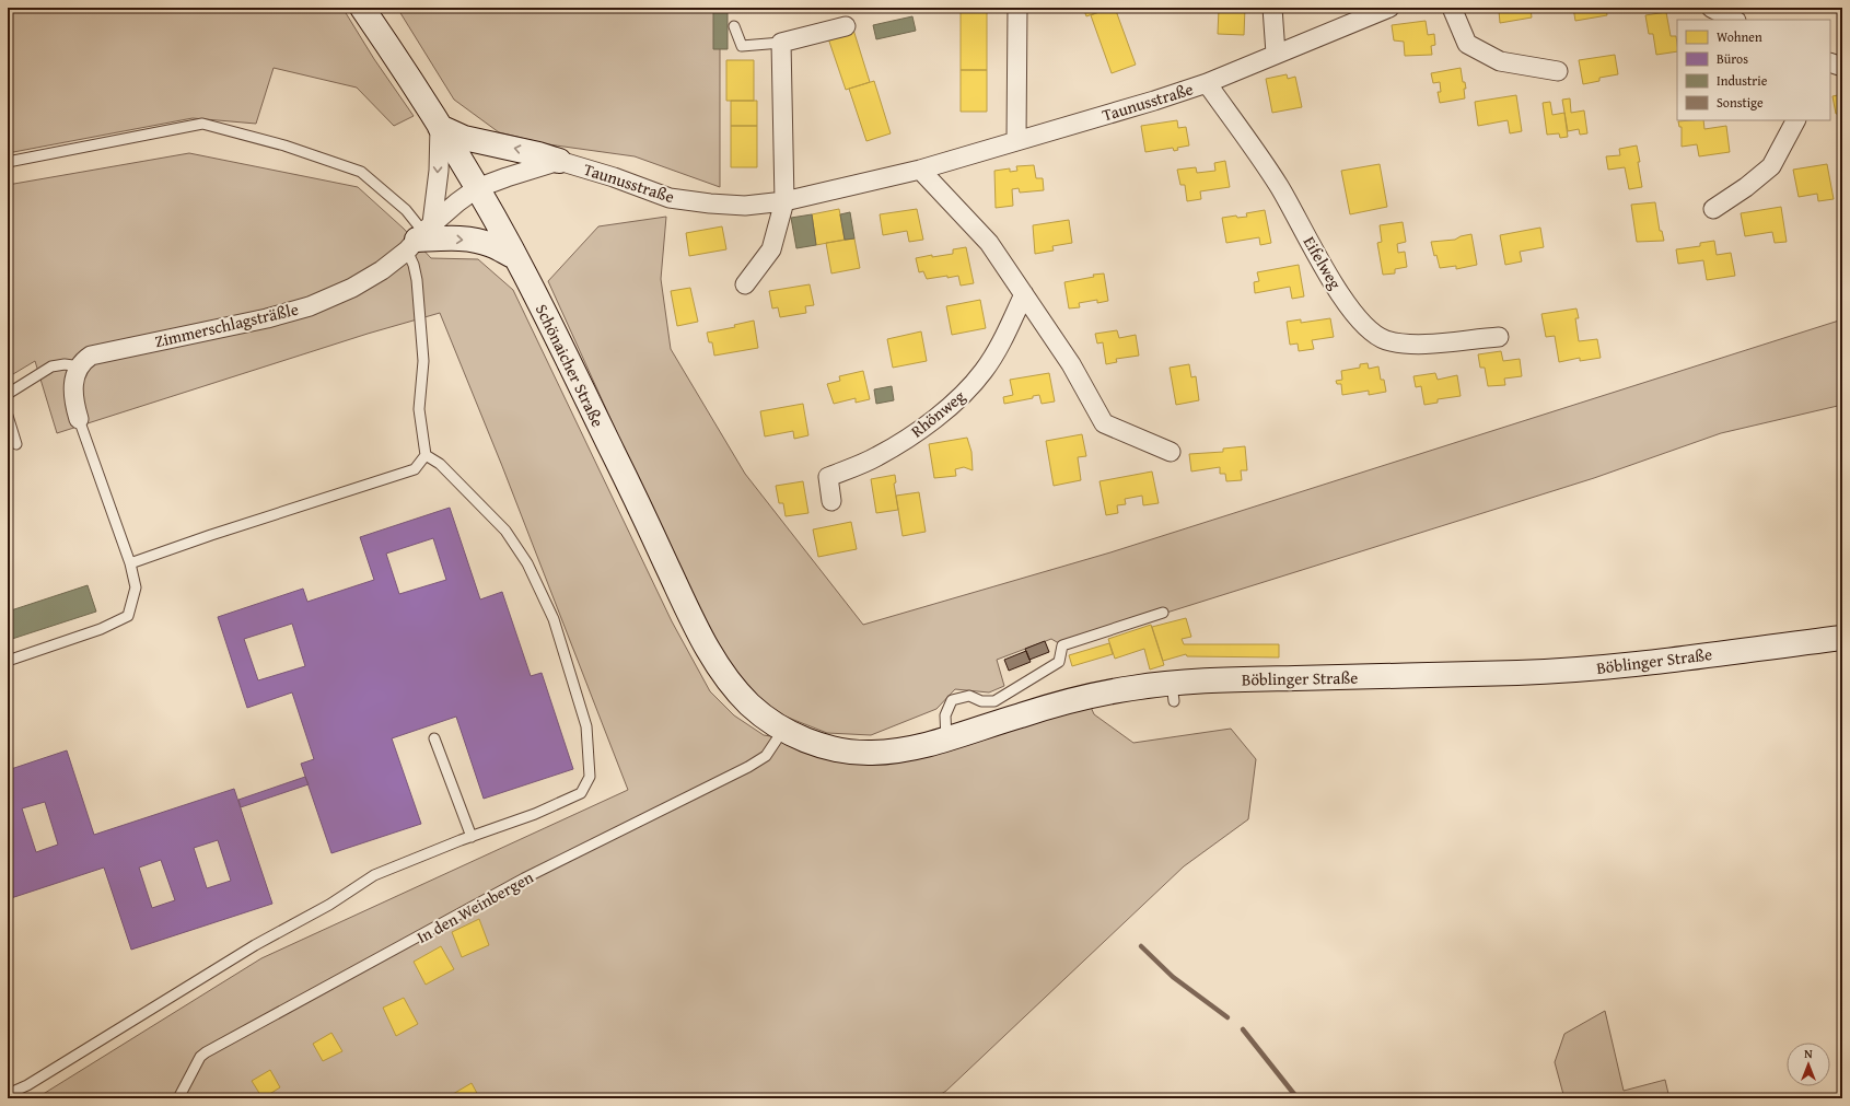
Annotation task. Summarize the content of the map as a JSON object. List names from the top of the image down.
{
  "streets": {
    "main road": ["Schönaicher Straße", "Böblinger Straße"],
    "street": [
      "Taunusstraße",
      "Eifelweg",
      "Zimmerschlagsträßle",
      "Rhönweg"
    ],
    "lane": ["In den Weinbergen"]
  },
  "crossings": [
    ["Taunusstraße", "Eifelweg"],
    ["Zimmerschlagsträßle", "Schönaicher Straße"],
    ["Schönaicher Straße", "Böblinger Straße"],
    ["Schönaicher Straße", "In den Weinbergen"],
    ["Böblinger Straße", "In den Weinbergen"]
  ],
  "legend": [
    "Wohnen",
    "Büros",
    "Industrie",
    "Sonstige"
  ],
  "north": "top"
}
